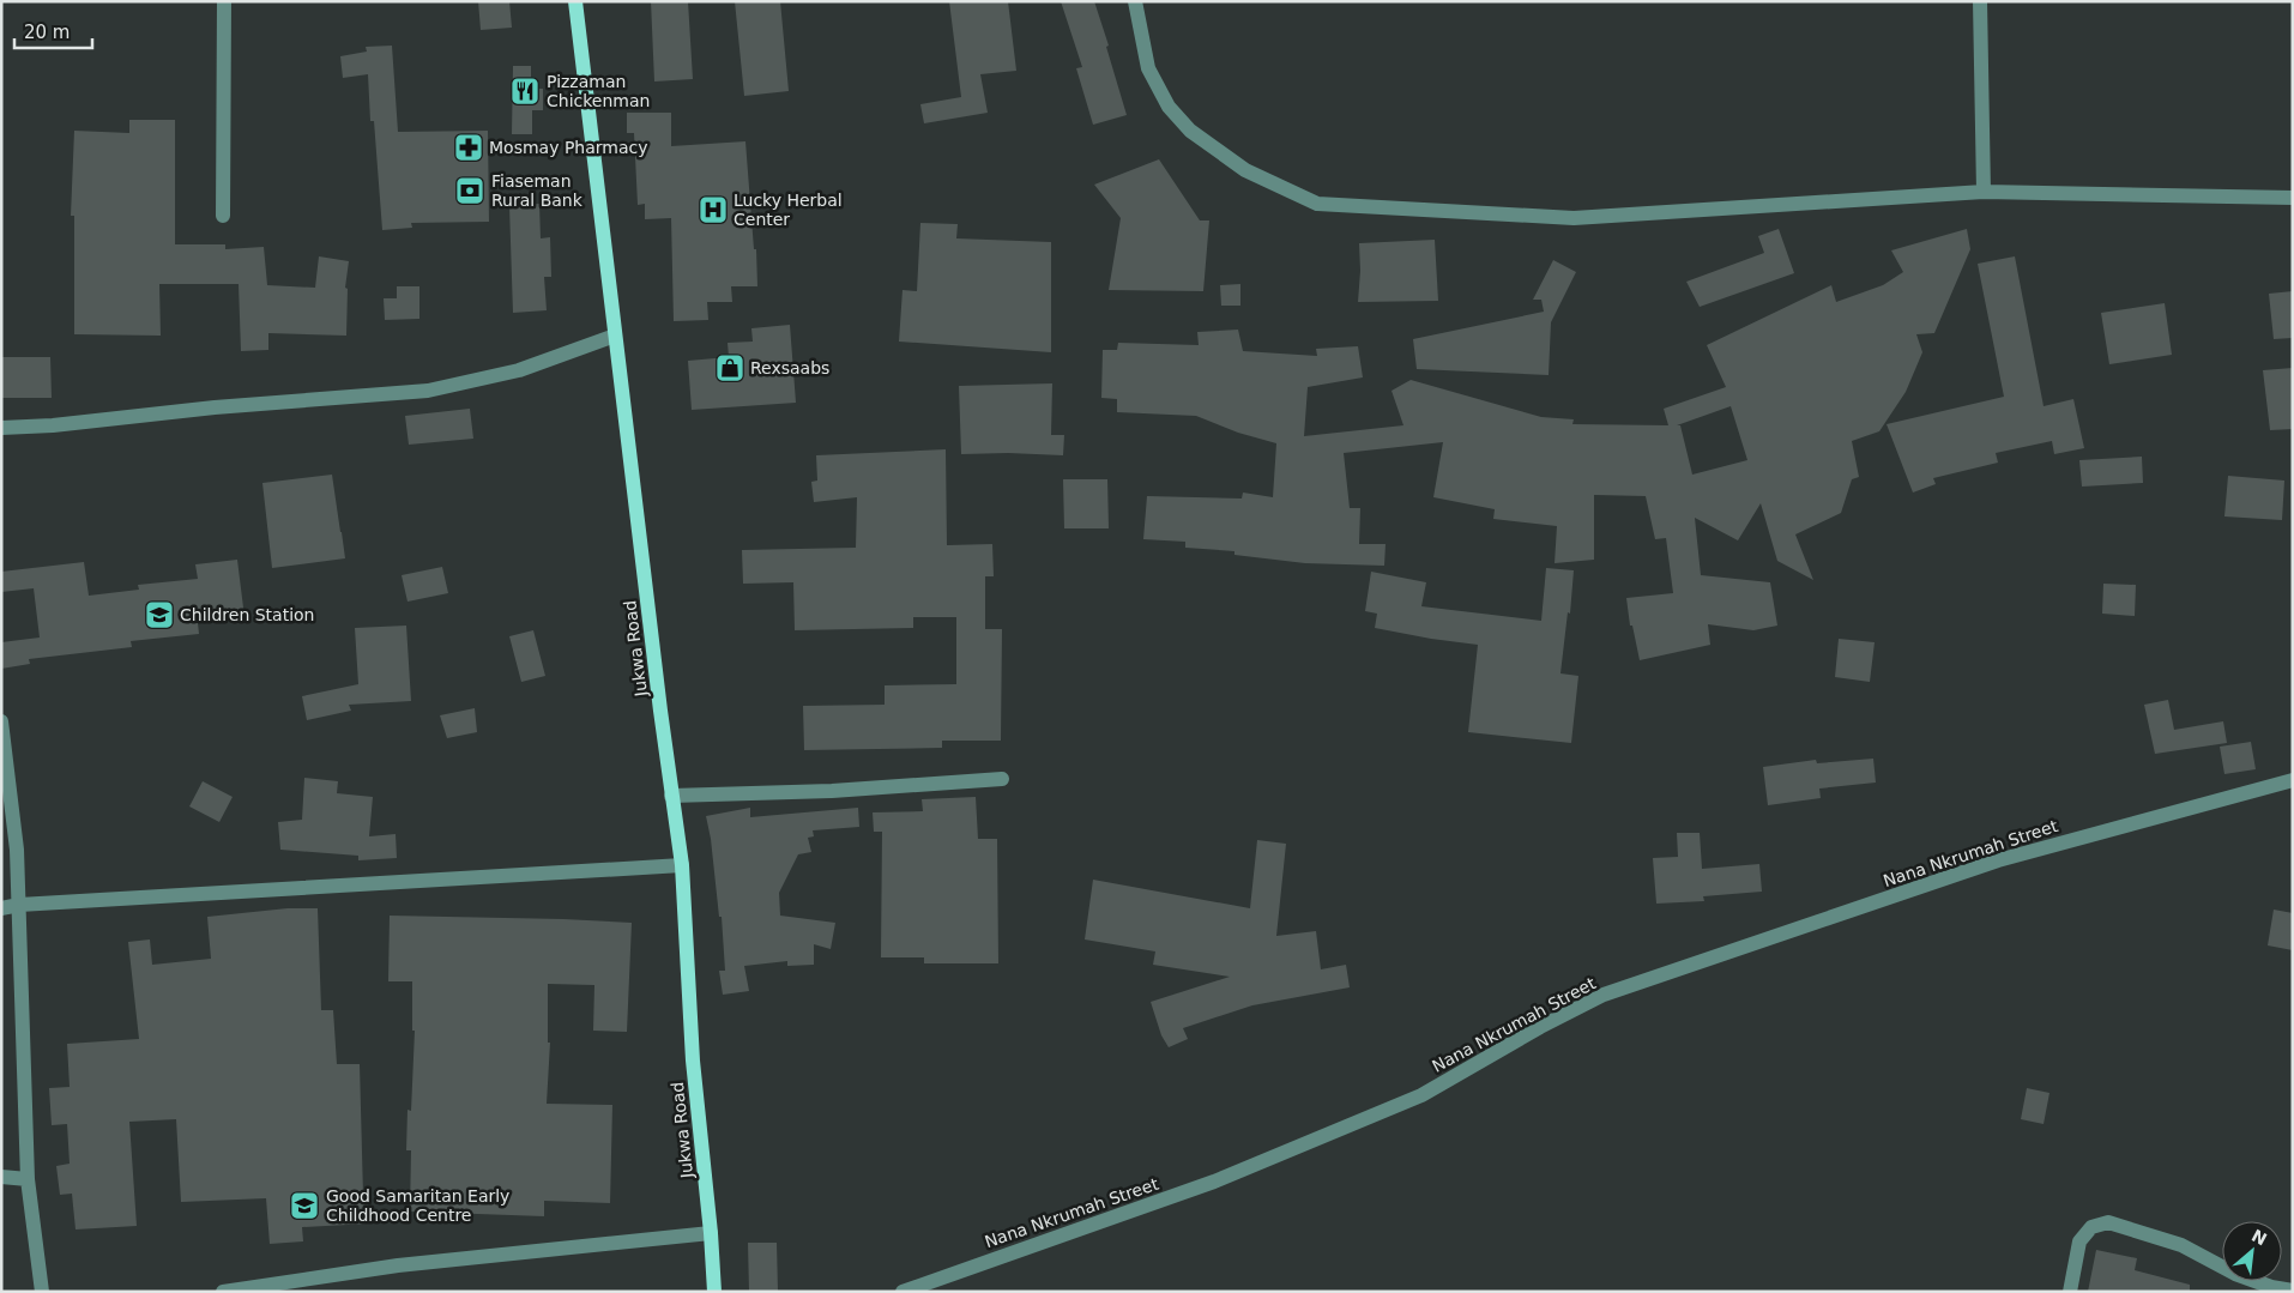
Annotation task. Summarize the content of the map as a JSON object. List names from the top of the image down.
{
  "streets": {
    "main road": ["Jukwa Road"],
    "street": ["Nana Nkrumah Street"]
  },
  "places": {
    "restaurant": ["Pizzaman Chickenman"],
    "pharmacy": ["Mosmay Pharmacy"],
    "bank": ["Fiaseman Rural Bank"],
    "hospital": ["Lucky Herbal Center"],
    "shop": ["Rexsaabs"],
    "school or university": ["Children Station", "Good Samaritan Early Childhood Centre"]
  },
  "scale_bar": "20 m",
  "north": "top right"
}
